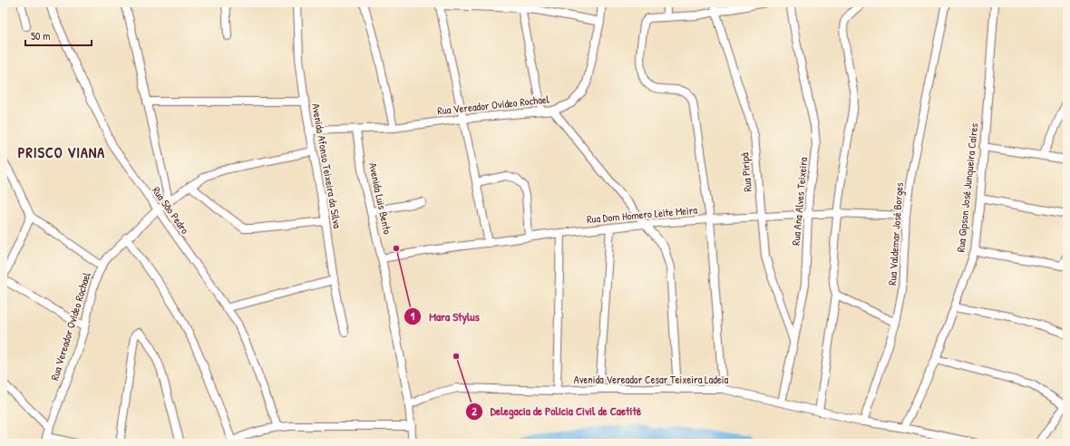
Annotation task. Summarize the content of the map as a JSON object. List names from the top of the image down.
{
  "streets": {
    "street": [
      "Rua Vereador Ovídeo Rochael",
      "Avenida Afonso Teixeira da Silva",
      "Rua Piripá",
      "Rua Gipson José Junqueira Caíres",
      "Avenida Luis Bento",
      "Rua Ana Alves Teixeira",
      "Rua São Pedro",
      "Rua Dom Homero Leite Meira",
      "Rua Valdemar José Borges",
      "Avenida Vereador Cesar Teixeira Ladeia"
    ]
  },
  "crossings": [
    ["Rua Vereador Ovídeo Rochael", "Avenida Afonso Teixeira da Silva"],
    ["Rua Vereador Ovídeo Rochael", "Avenida Luis Bento"],
    ["Rua Vereador Ovídeo Rochael", "Rua São Pedro"],
    ["Rua Piripá", "Rua Ana Alves Teixeira"],
    ["Rua Piripá", "Rua Dom Homero Leite Meira"],
    ["Rua Gipson José Junqueira Caíres", "Avenida Vereador Cesar Teixeira Ladeia"],
    ["Avenida Luis Bento", "Rua Dom Homero Leite Meira"],
    ["Avenida Luis Bento", "Avenida Vereador Cesar Teixeira Ladeia"],
    ["Rua Ana Alves Teixeira", "Rua Dom Homero Leite Meira"],
    ["Rua Ana Alves Teixeira", "Avenida Vereador Cesar Teixeira Ladeia"],
    ["Rua Dom Homero Leite Meira", "Rua Valdemar José Borges"],
    ["Rua Valdemar José Borges", "Avenida Vereador Cesar Teixeira Ladeia"]
  ],
  "districts": ["PRISCO VIANA"],
  "places": ["Mara Stylus", "Delegacia de Polícia Civil de Caetité"],
  "scale_bar": "50 m"
}
